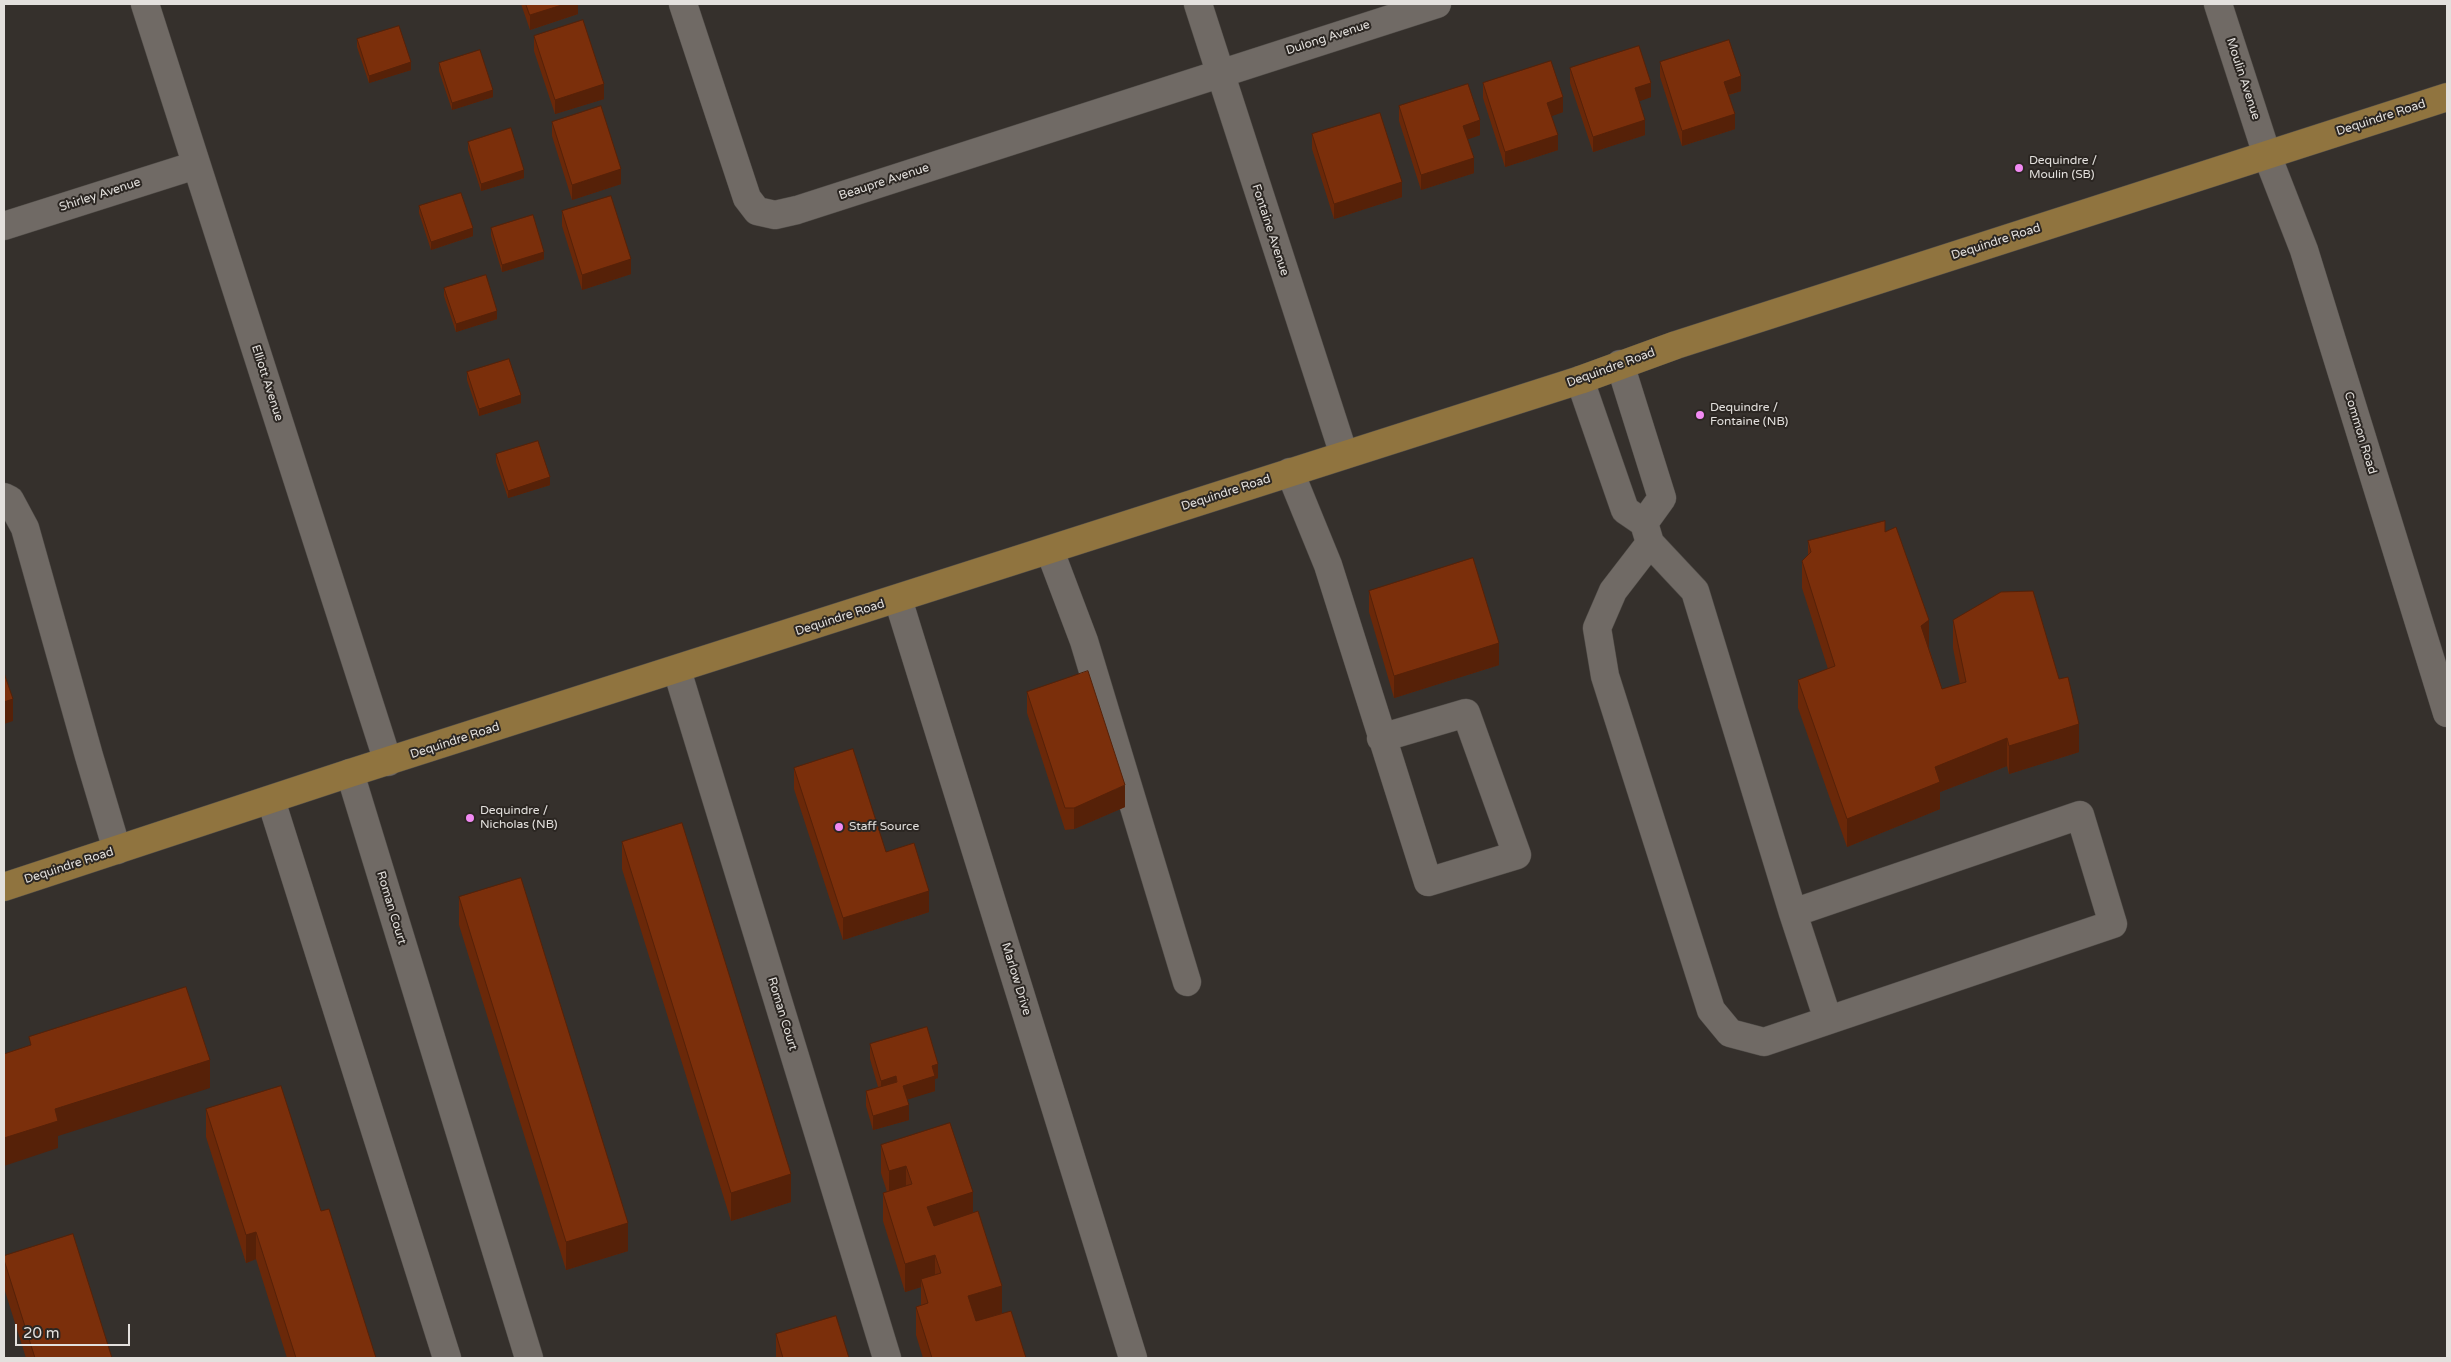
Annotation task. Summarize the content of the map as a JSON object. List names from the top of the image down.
{
  "streets": {
    "main road": ["Dequindre Road"],
    "street": [
      "Dulong Avenue",
      "Moulin Avenue",
      "Beaupre Avenue",
      "Shirley Avenue",
      "Fontaine Avenue",
      "Elliott Avenue",
      "Common Road",
      "Roman Court",
      "Marlow Drive"
    ]
  },
  "crossings": [
    ["Dulong Avenue", "Beaupre Avenue"],
    ["Dulong Avenue", "Fontaine Avenue"],
    ["Moulin Avenue", "Dequindre Road"],
    ["Moulin Avenue", "Common Road"],
    ["Dequindre Road", "Fontaine Avenue"],
    ["Dequindre Road", "Elliott Avenue"],
    ["Dequindre Road", "Common Road"],
    ["Dequindre Road", "Roman Court"],
    ["Dequindre Road", "Marlow Drive"],
    ["Beaupre Avenue", "Fontaine Avenue"],
    ["Shirley Avenue", "Elliott Avenue"]
  ],
  "places": [
    "Dequindre / Moulin (SB)",
    "Dequindre / Fontaine (NB)",
    "Dequindre / Nicholas (NB)",
    "Staff Source"
  ],
  "scale_bar": "20 m"
}
